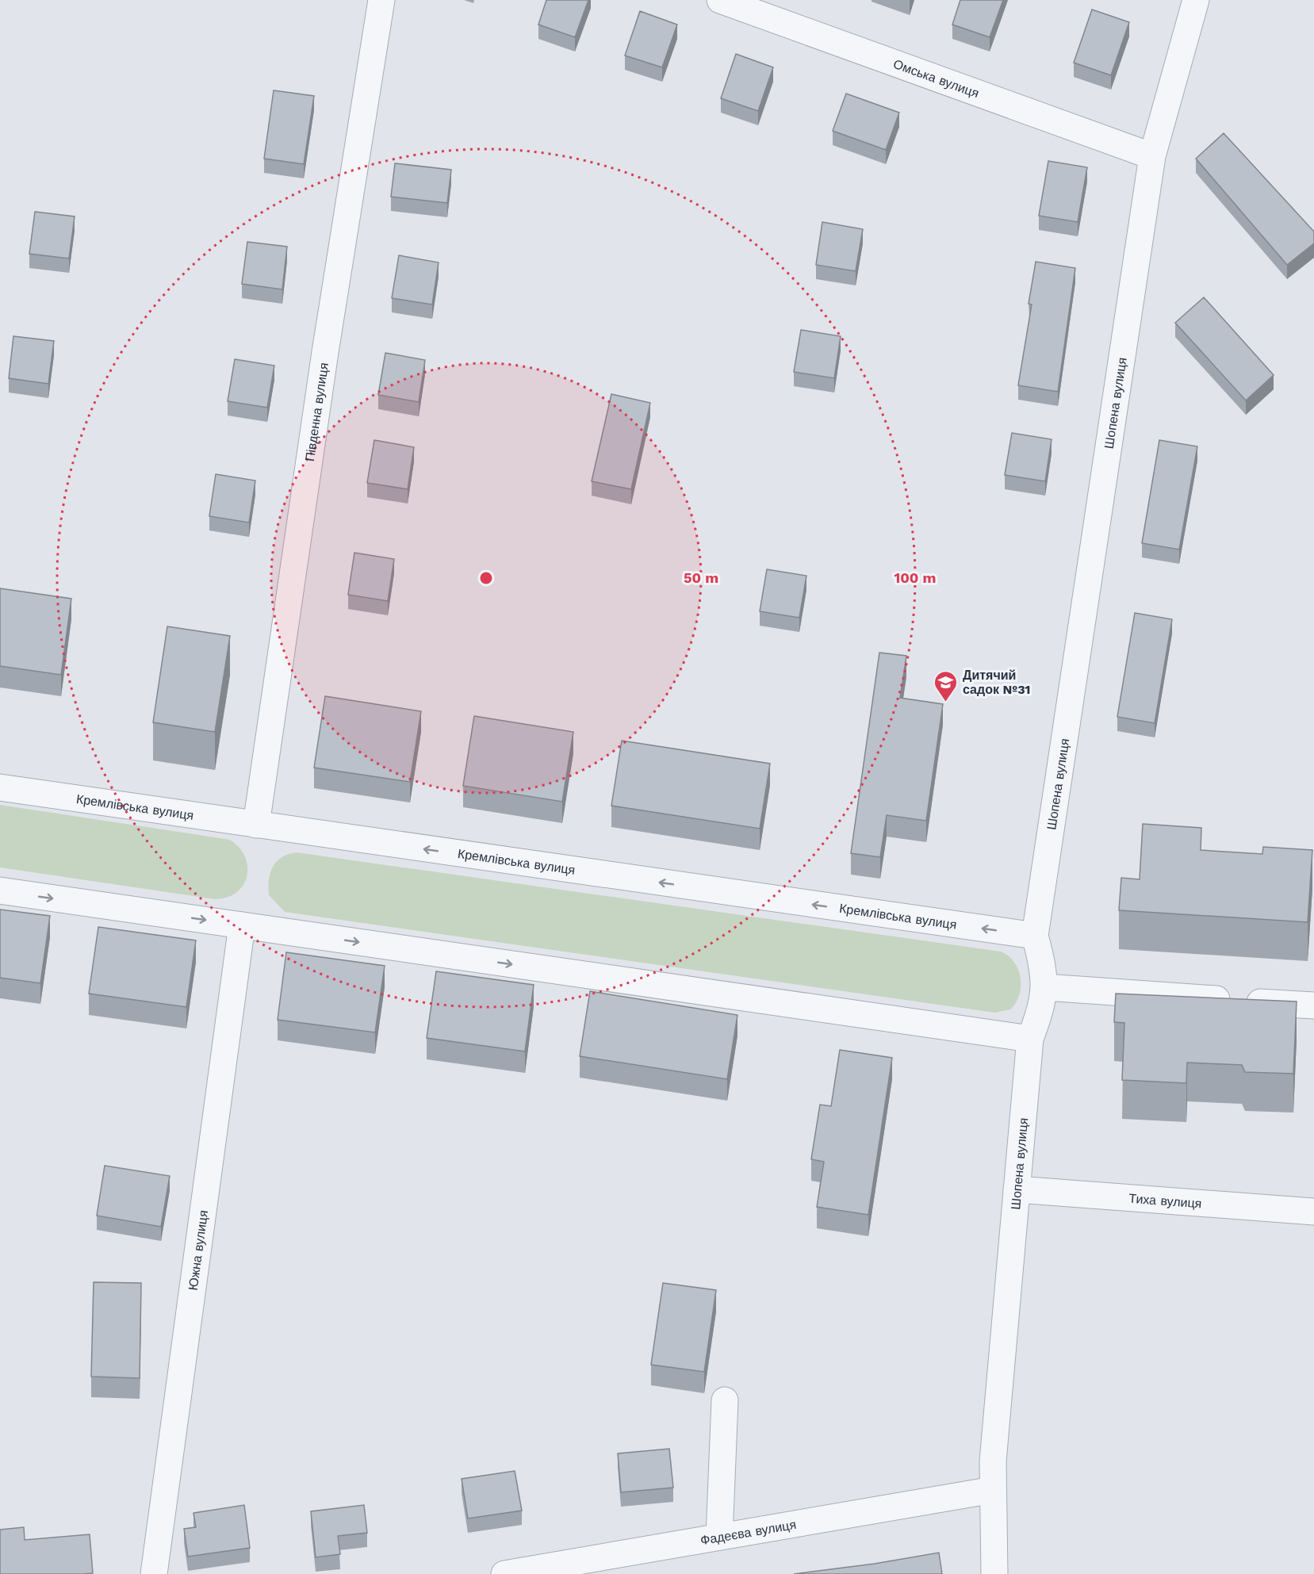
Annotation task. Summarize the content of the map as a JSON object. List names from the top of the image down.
{
  "streets": {
    "street": [
      "Омська вулиця",
      "Шопена вулиця",
      "Південна вулиця",
      "Кремлівська вулиця",
      "Тиха вулиця",
      "Южна вулиця",
      "Фадеєва вулиця"
    ]
  },
  "crossings": [
    ["Омська вулиця", "Шопена вулиця"],
    ["Шопена вулиця", "Кремлівська вулиця"],
    ["Шопена вулиця", "Тиха вулиця"],
    ["Шопена вулиця", "Фадеєва вулиця"],
    ["Південна вулиця", "Кремлівська вулиця"]
  ],
  "places": {
    "school or university": ["Дитячий садок №31"]
  },
  "rings": ["50 m", "100 m"]
}
